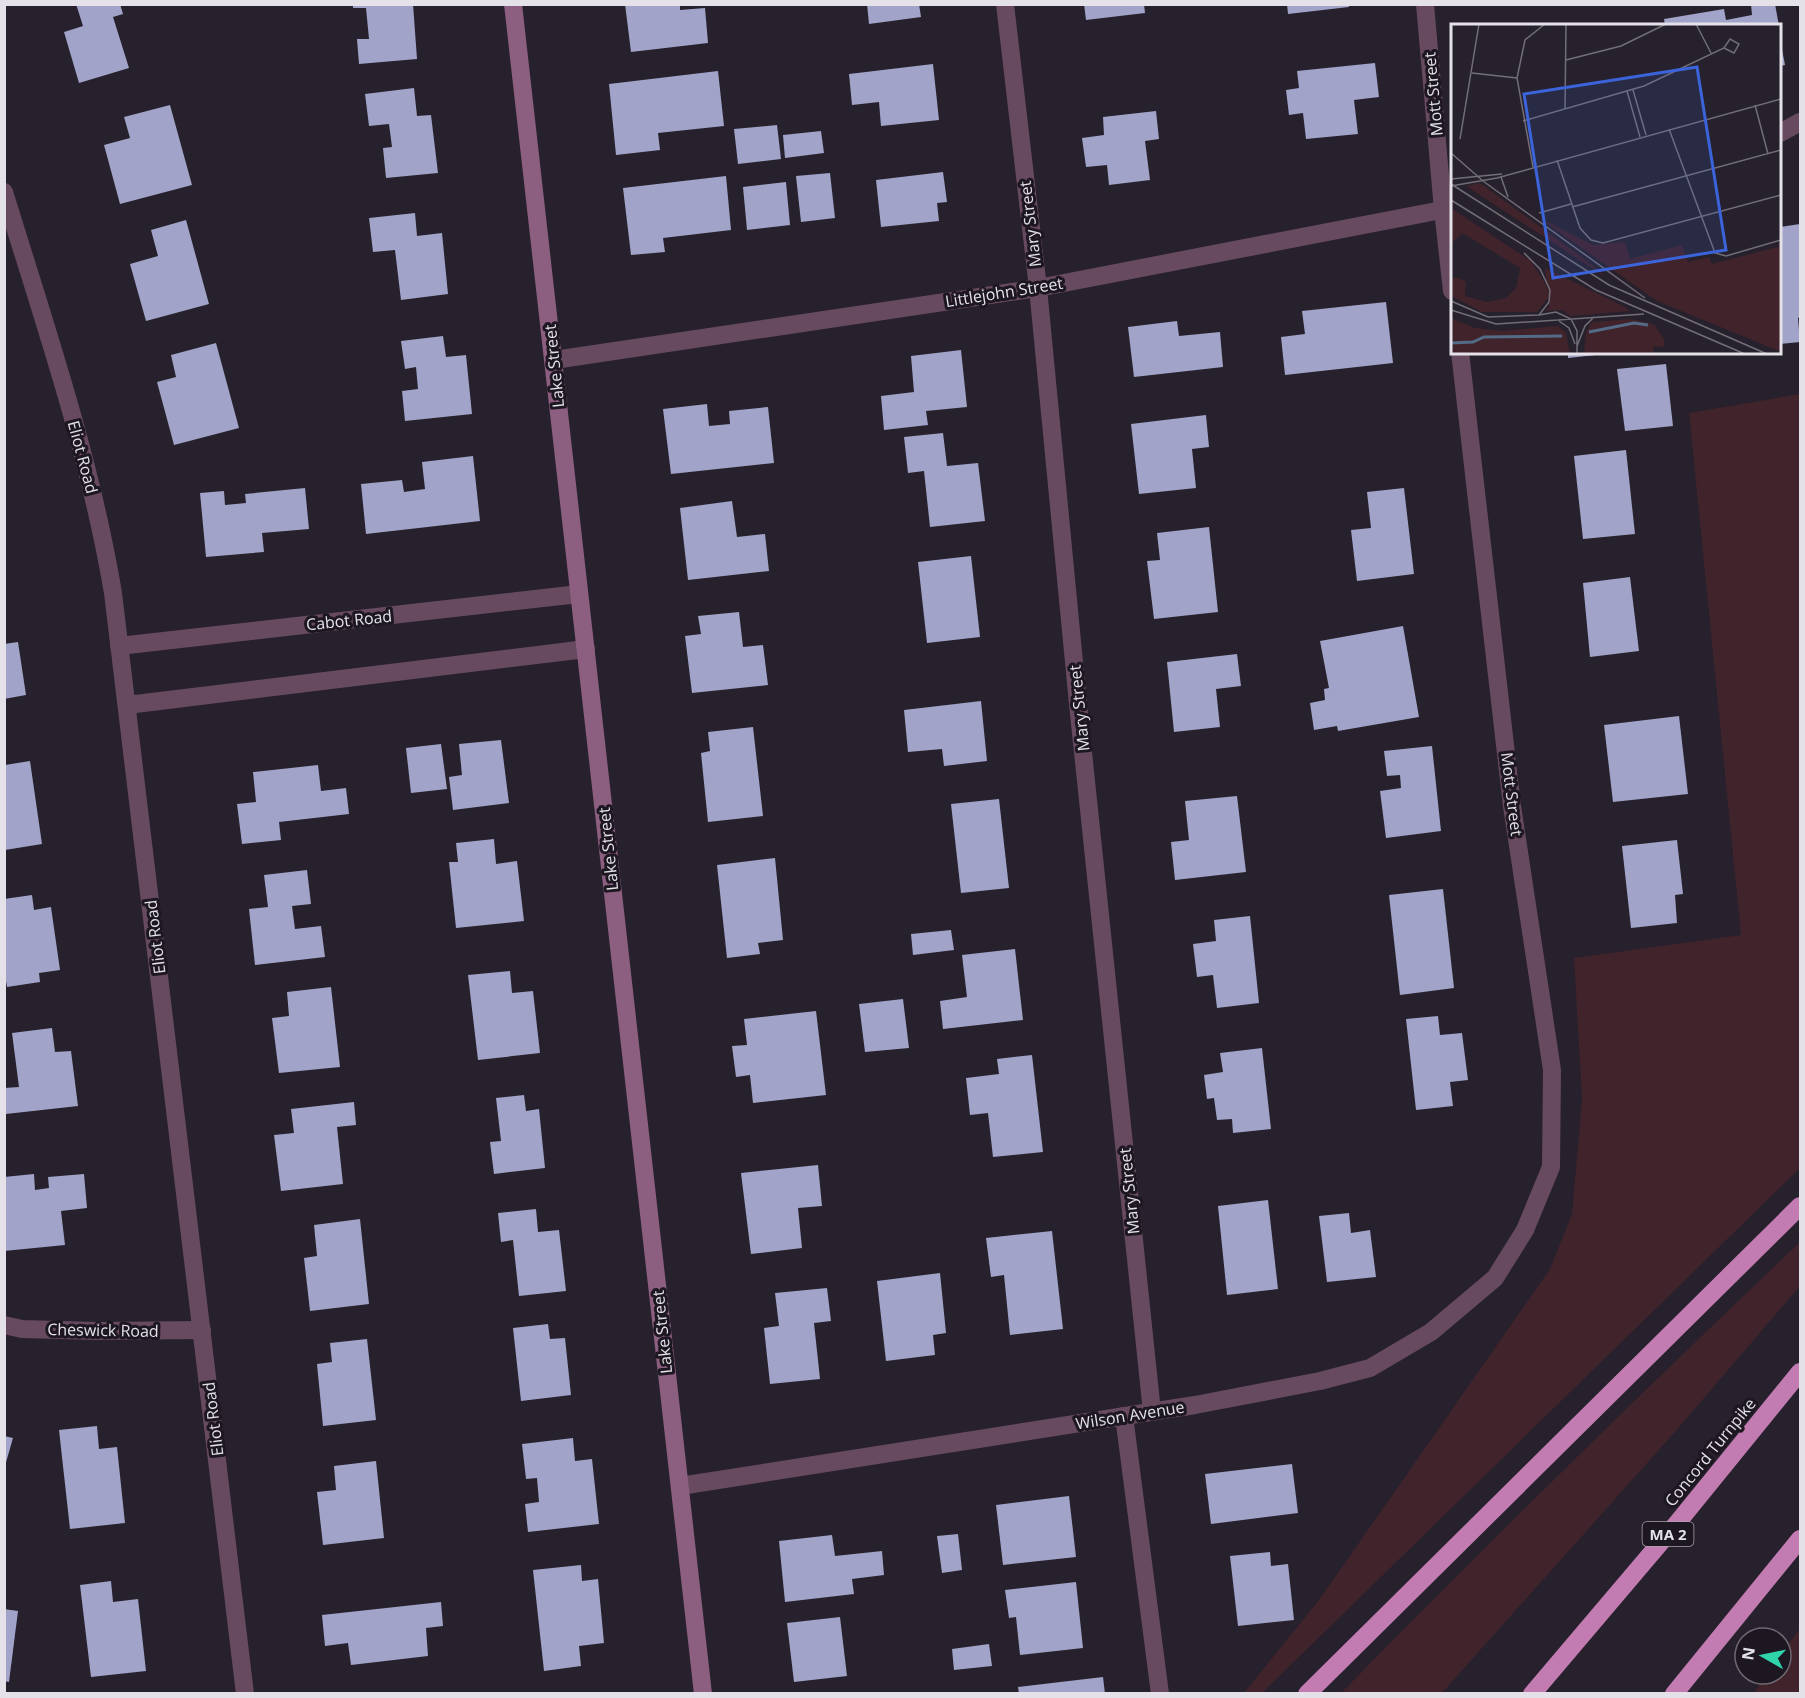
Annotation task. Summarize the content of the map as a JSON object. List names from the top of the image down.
{
  "streets": {
    "highway": ["Concord Turnpike", "MA 2"],
    "main road": ["Lake Street"],
    "street": [
      "Mott Street",
      "Mary Street",
      "Littlejohn Street",
      "Eliot Road",
      "Cabot Road",
      "Cheswick Road",
      "Wilson Avenue"
    ]
  },
  "crossings": [
    ["Mott Street", "Littlejohn Street"],
    ["Mott Street", "Wilson Avenue"],
    ["Mary Street", "Littlejohn Street"],
    ["Mary Street", "Wilson Avenue"],
    ["Littlejohn Street", "Lake Street"],
    ["Lake Street", "Cabot Road"],
    ["Lake Street", "Wilson Avenue"],
    ["Eliot Road", "Cabot Road"],
    ["Eliot Road", "Cheswick Road"]
  ],
  "north": "left"
}
